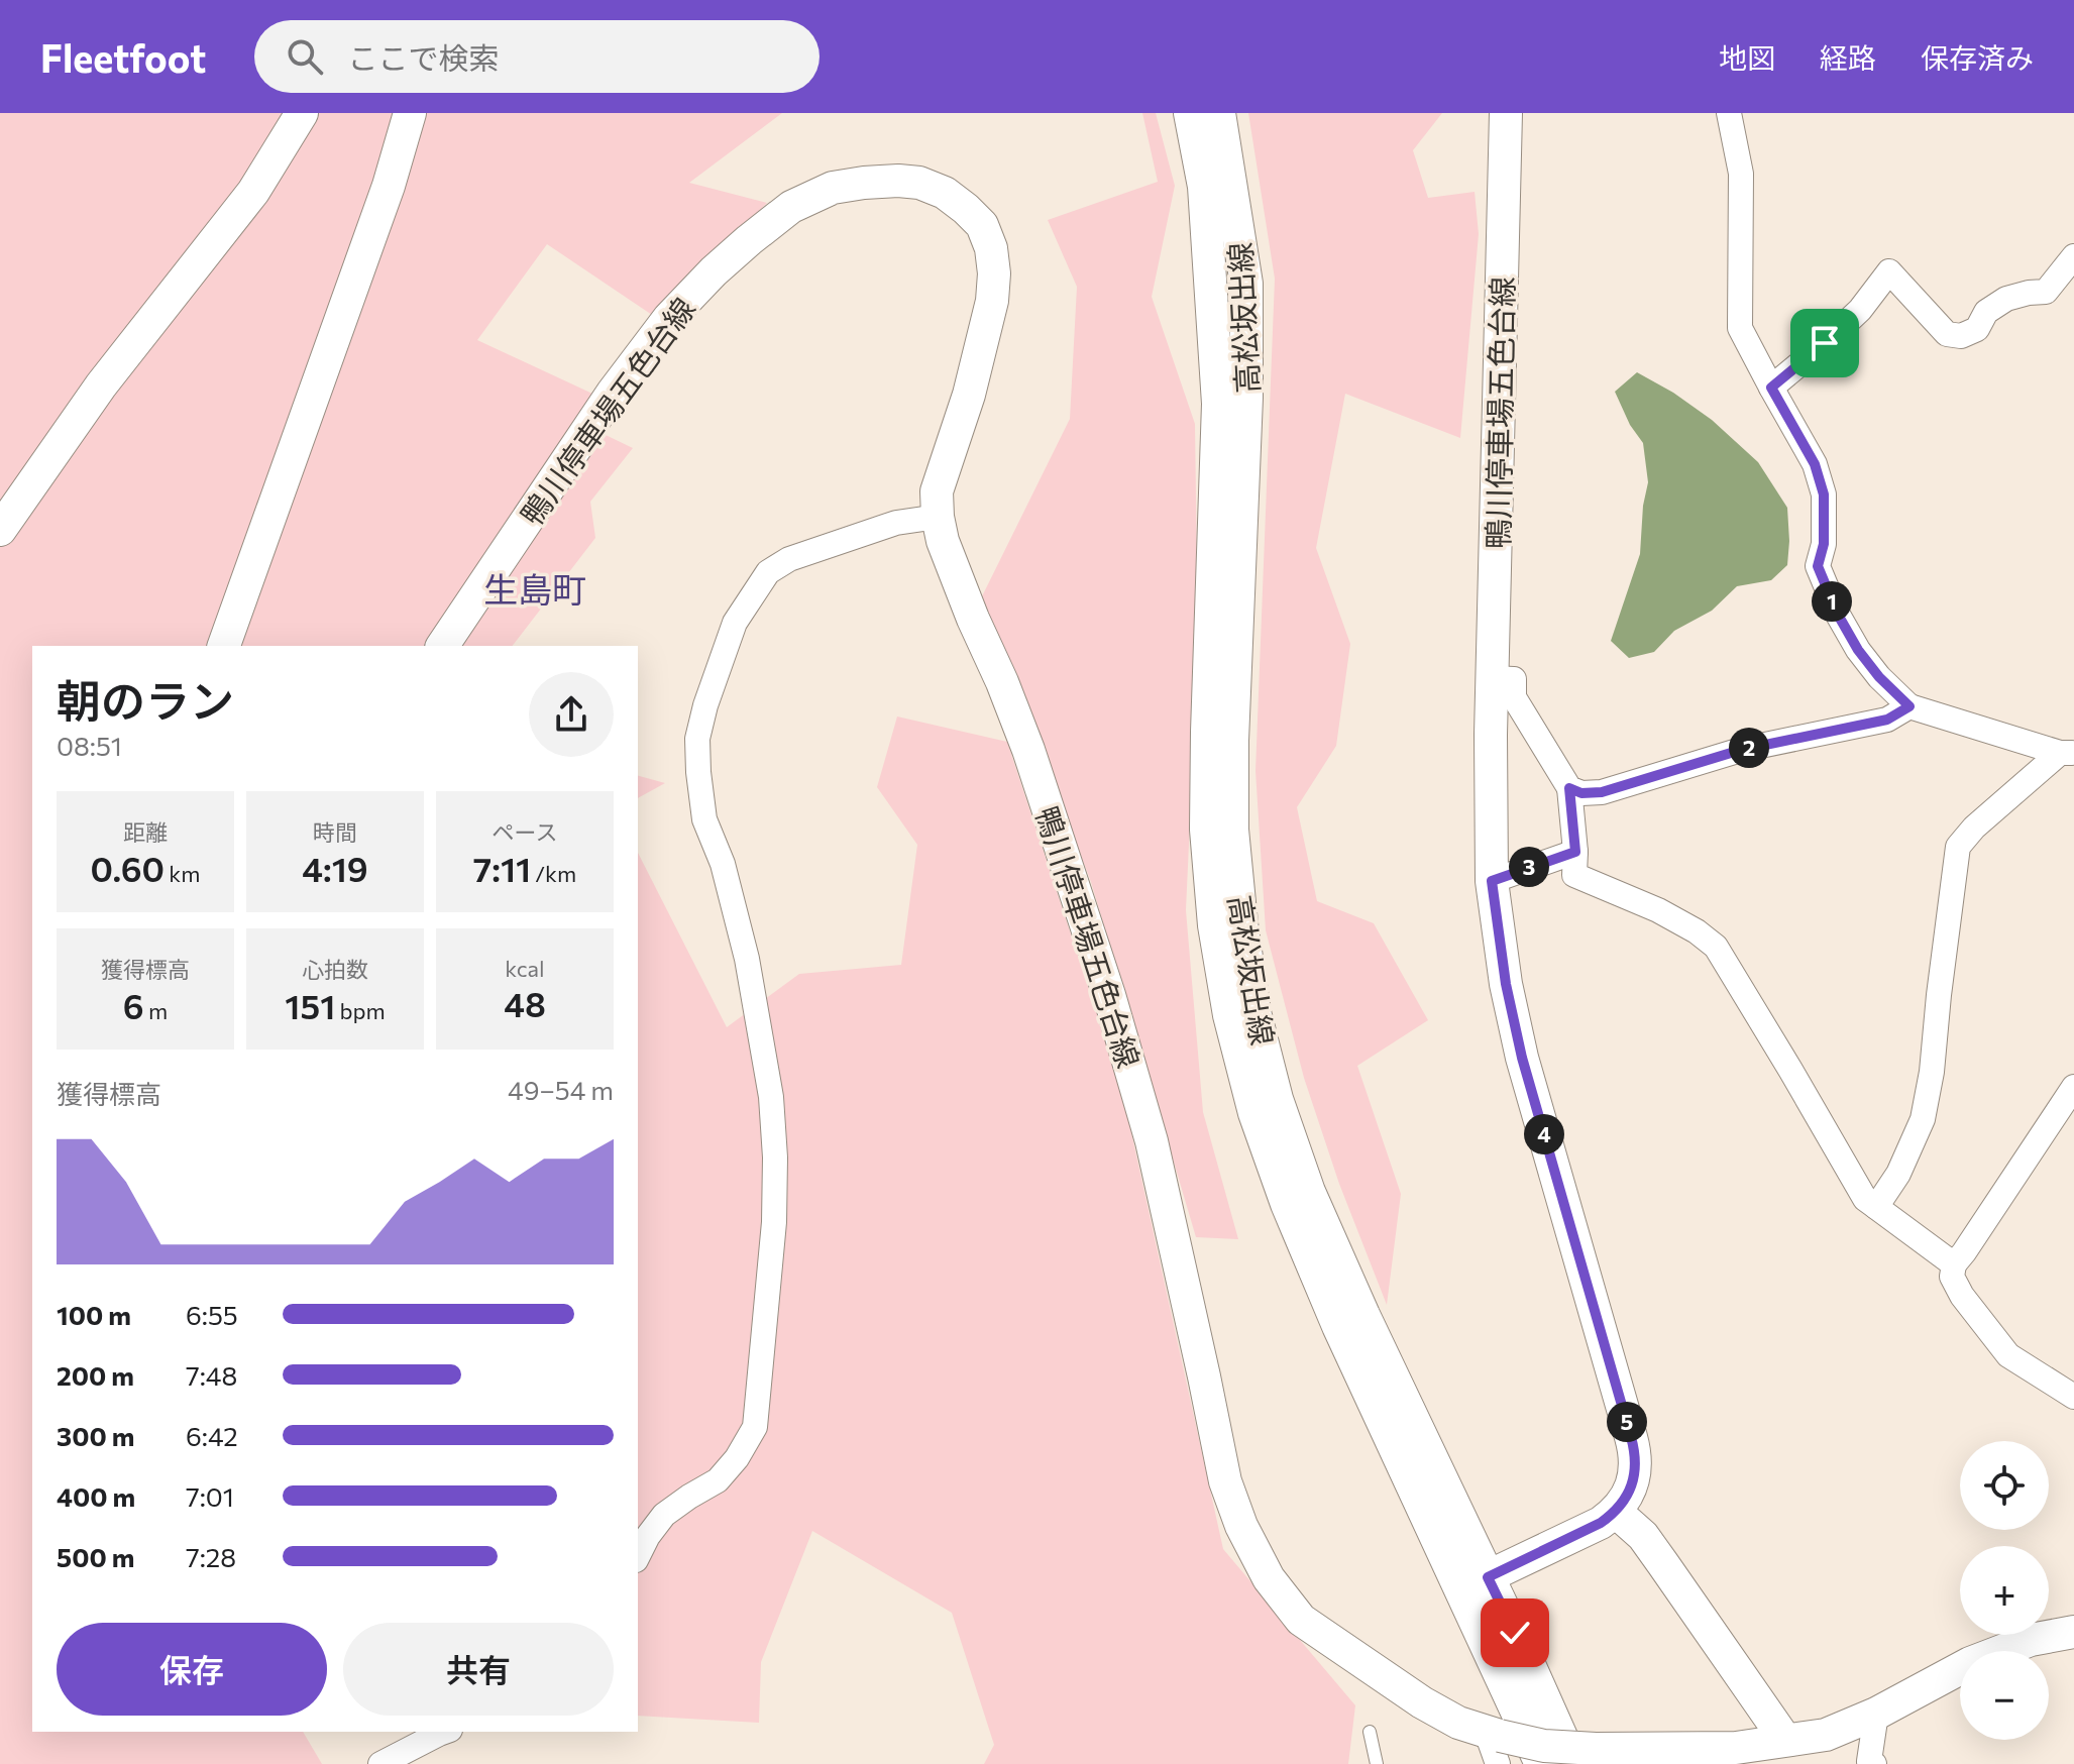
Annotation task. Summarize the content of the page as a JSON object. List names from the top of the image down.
{
  "streets": {
    "main road": ["高松坂出線", "鴨川停車場五色台線"]
  },
  "crossings": [
    ["高松坂出線", "鴨川停車場五色台線"]
  ],
  "districts": ["生島町"],
  "page": {
    "header": "Fleetfoot",
    "search": "ここで検索",
    "nav": ["地図", "経路", "保存済み"],
    "pins": [
      "1",
      "2",
      "3",
      "4",
      "5"
    ],
    "heading": ["朝のラン", "08:51"],
    "stats": [
      ["距離", "0.60 km"],
      ["時間", "4:19"],
      ["ペース", "7:11 /km"],
      ["獲得標高", "6 m"],
      ["心拍数", "151 bpm"],
      ["kcal", "48"]
    ],
    "chart": ["獲得標高", "49–54 m"],
    "list": [
      {
        "name": "100 m",
        "note": "6:55"
      },
      {
        "name": "200 m",
        "note": "7:48"
      },
      {
        "name": "300 m",
        "note": "6:42"
      },
      {
        "name": "400 m",
        "note": "7:01"
      },
      {
        "name": "500 m",
        "note": "7:28"
      }
    ],
    "map_buttons": ["+", "−"],
    "buttons": ["保存", "共有"]
  }
}
